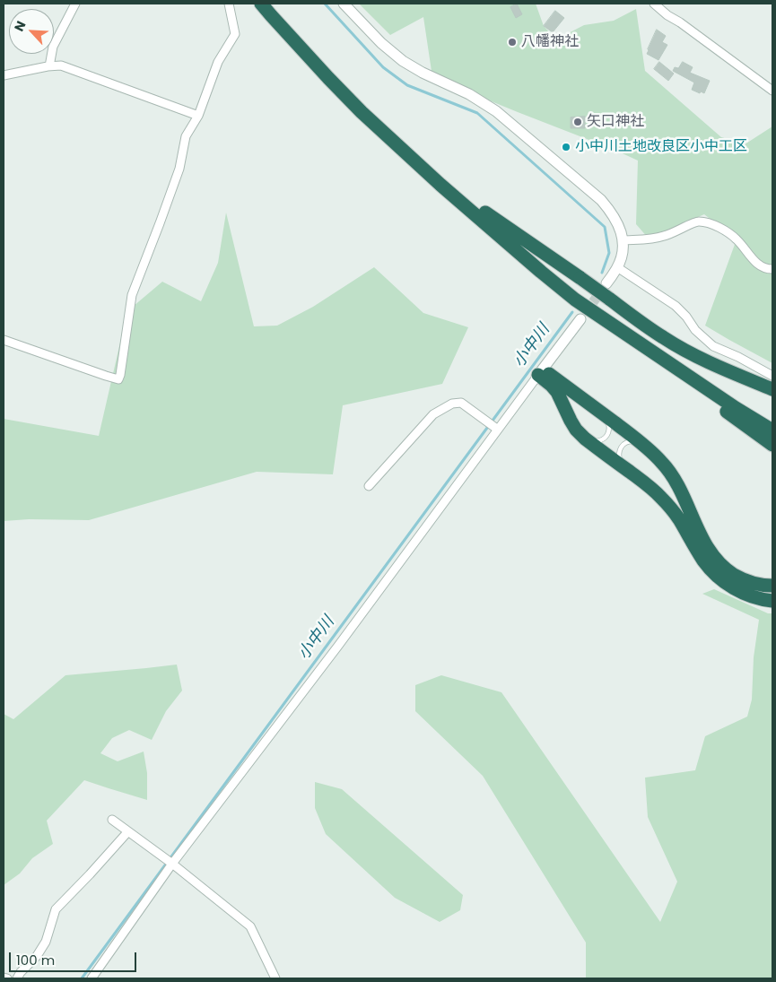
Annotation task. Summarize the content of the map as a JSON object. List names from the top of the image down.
{
  "water": ["小中川"],
  "places": ["八幡神社", "矢口神社", "小中川土地改良区小中工区"],
  "scale_bar": "100 m",
  "north": "top left"
}
